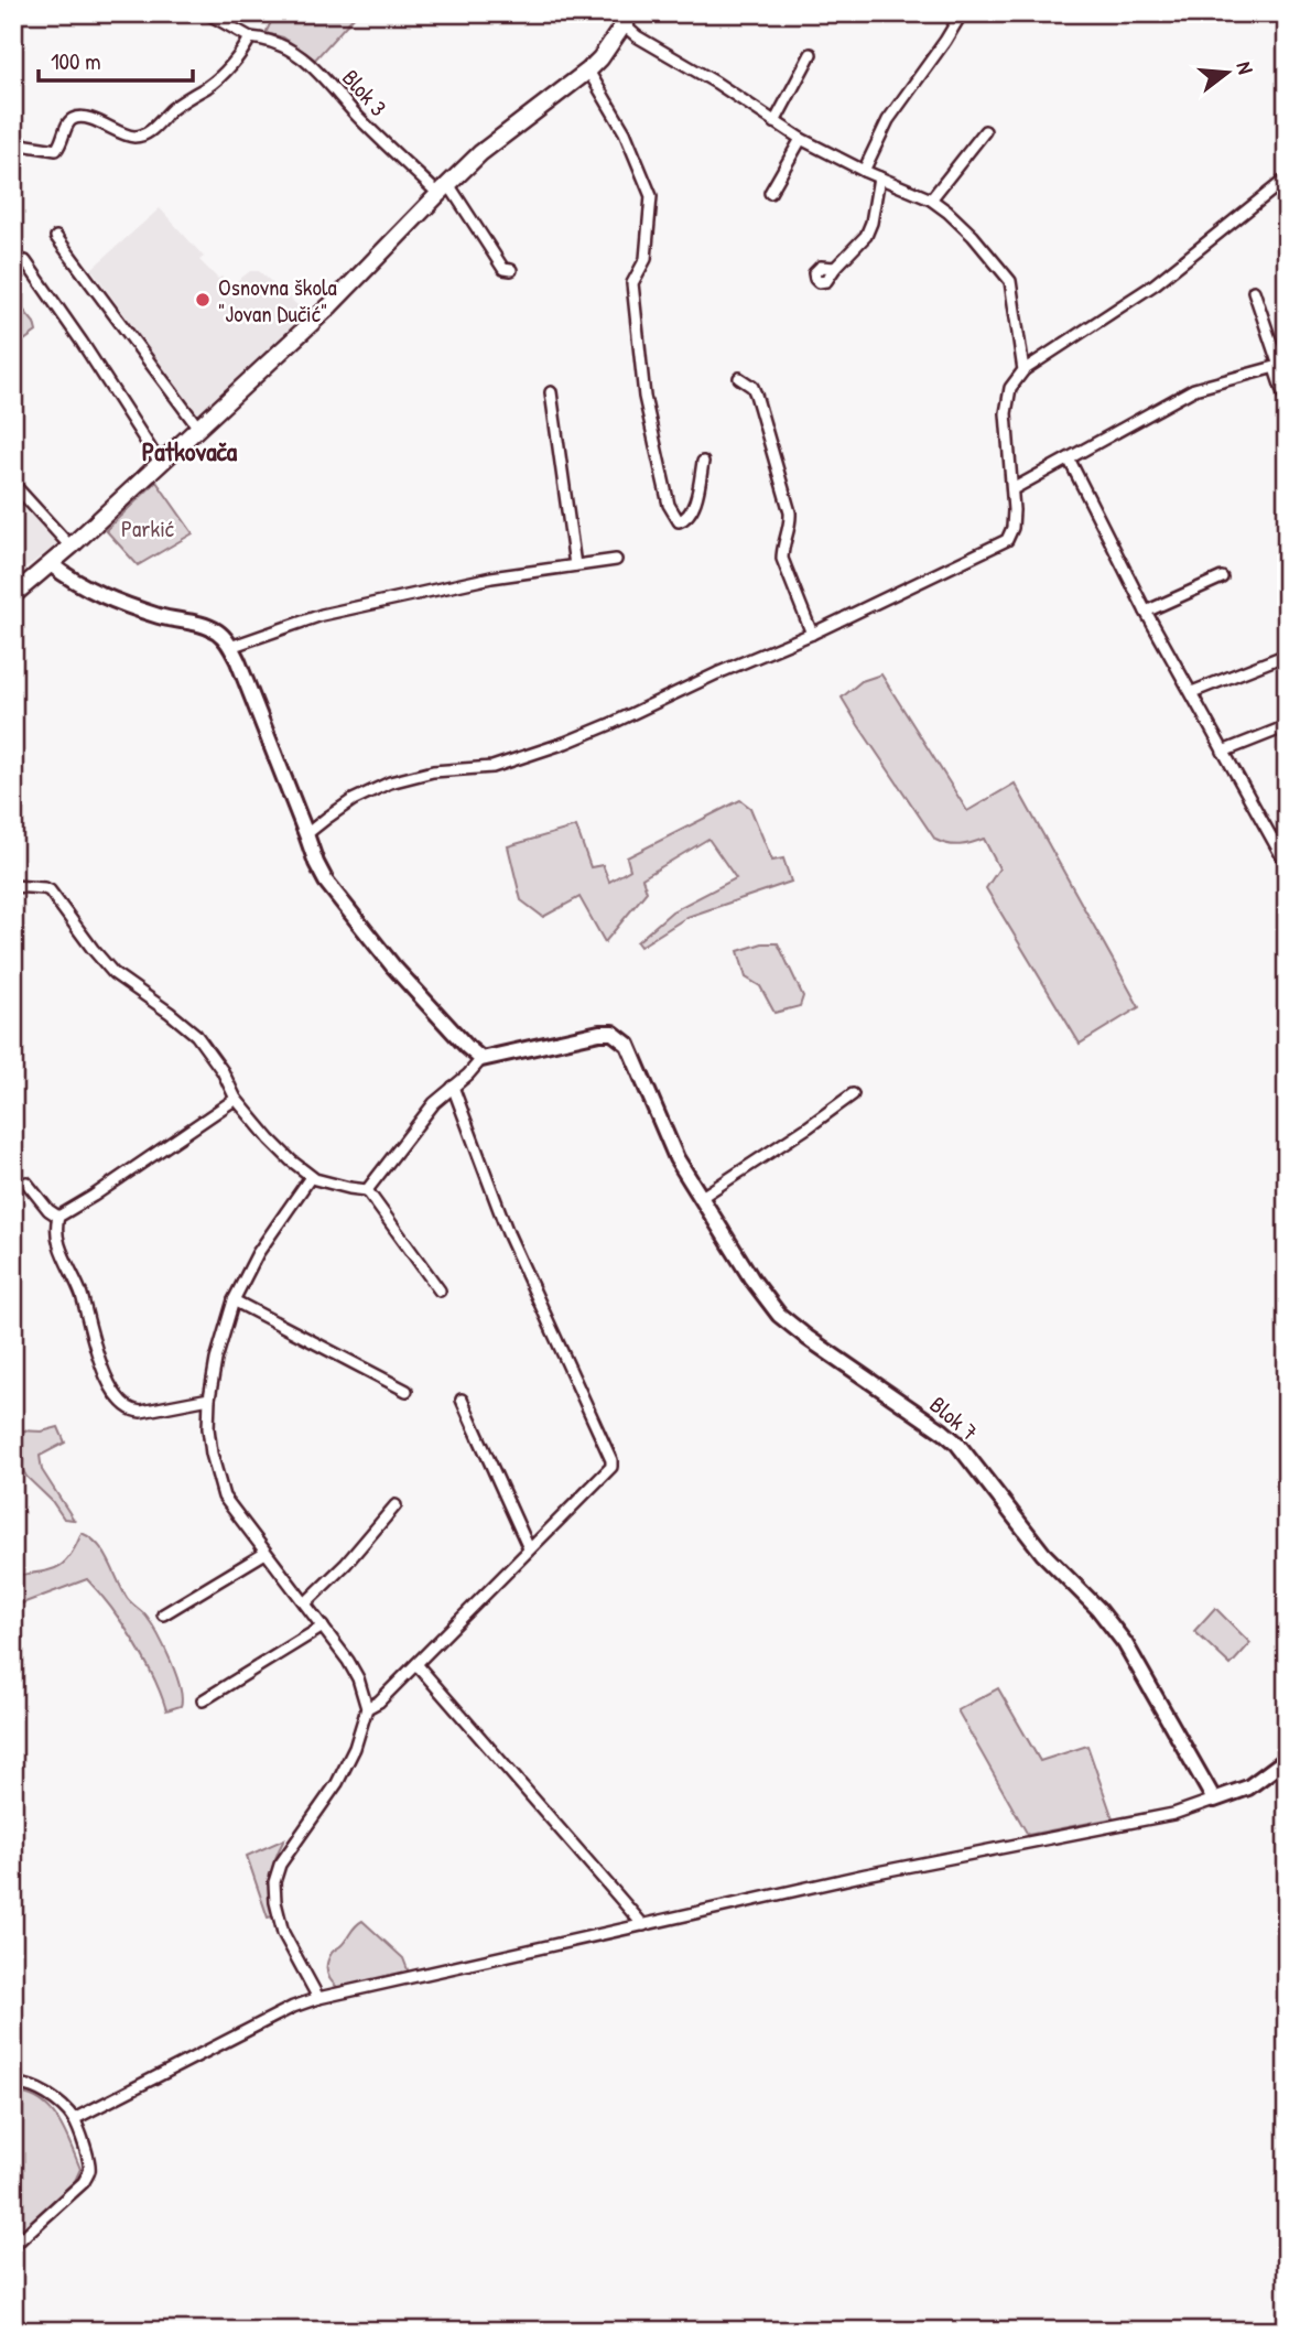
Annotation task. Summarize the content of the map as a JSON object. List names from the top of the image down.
{
  "streets": {
    "street": ["Blok 3", "Blok 7"]
  },
  "districts": ["Patkovača"],
  "parks": ["Parkić"],
  "places": ["Osnovna škola \"Jovan Dučić\""],
  "scale_bar": "100 m",
  "north": "right"
}
